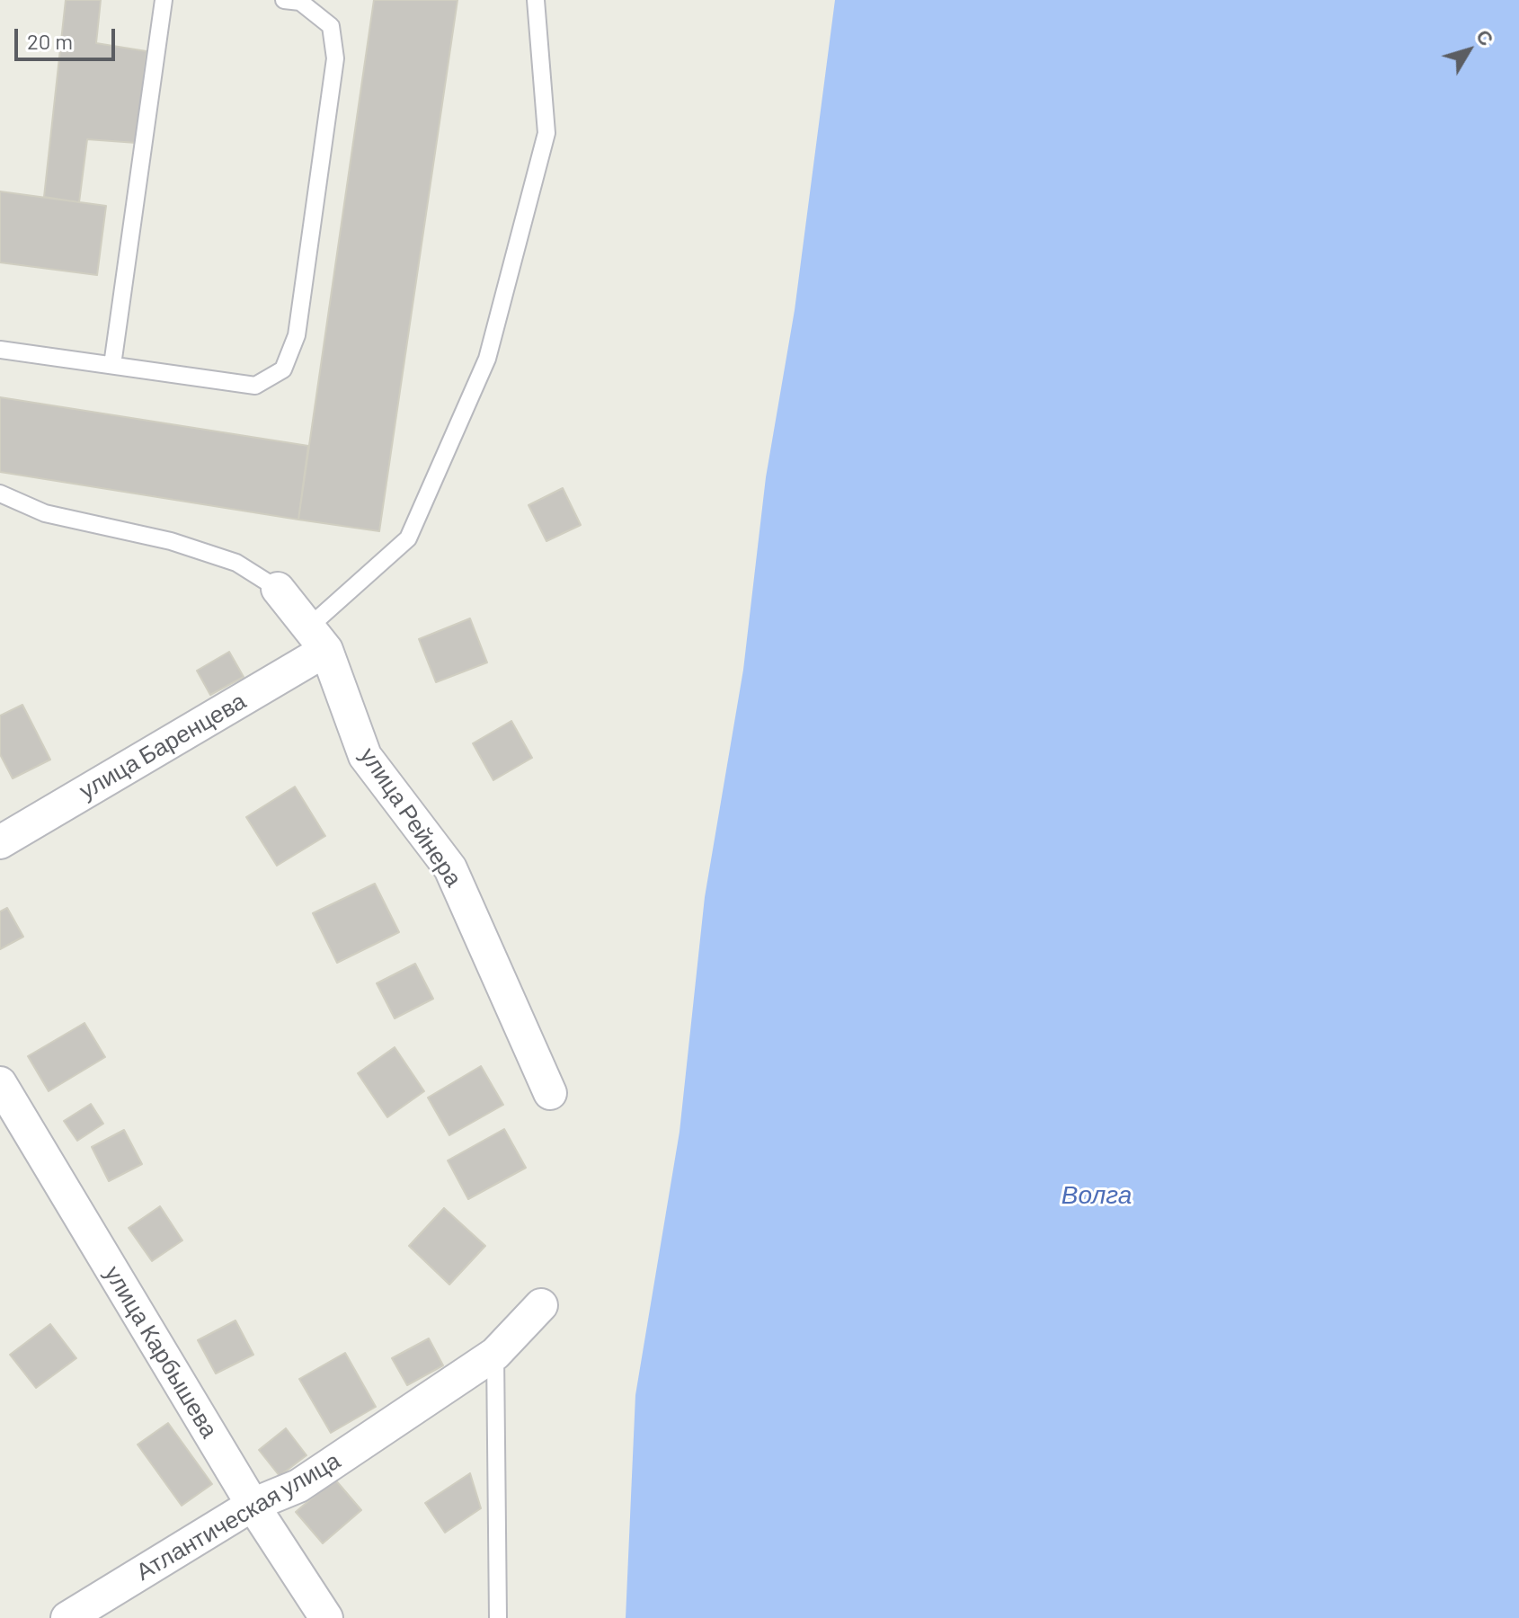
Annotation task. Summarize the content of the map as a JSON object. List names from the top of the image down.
{
  "streets": {
    "street": [
      "улица Баренцева",
      "улица Рейнера",
      "улица Карбышева",
      "Атлантическая улица"
    ]
  },
  "crossings": [
    ["улица Баренцева", "улица Рейнера"],
    ["улица Карбышева", "Атлантическая улица"]
  ],
  "water": ["Волга"],
  "scale_bar": "20 m",
  "north": "top right"
}
